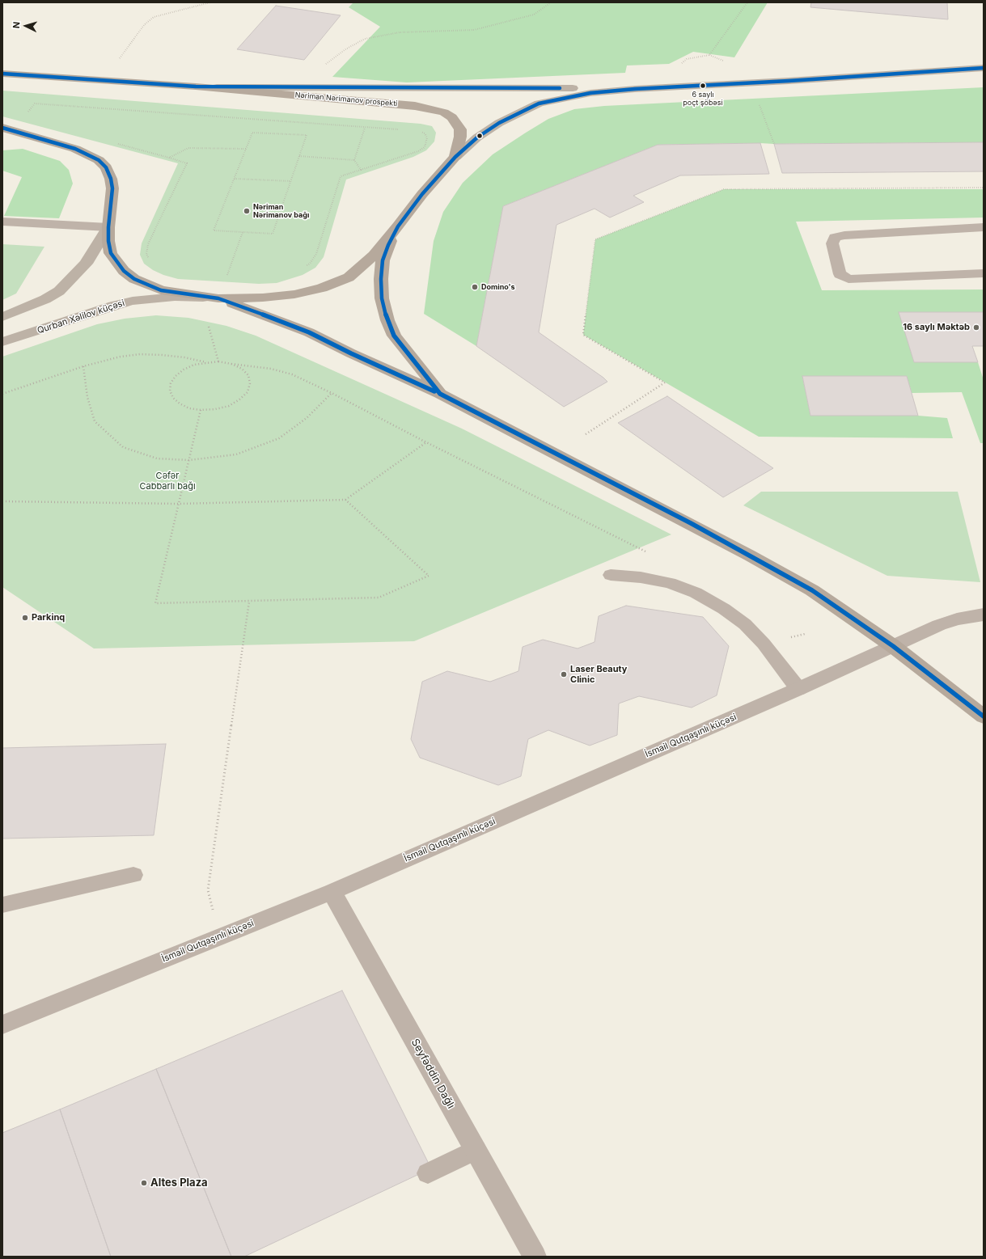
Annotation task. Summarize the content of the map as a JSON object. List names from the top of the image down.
{
  "streets": {
    "main road": ["Nəriman Nərimanov prospekti", "Qurban Xəlilov küçəsi"],
    "street": ["İsmail Qutqaşınlı küçəsi", "Seyfəddin Dağlı"]
  },
  "crossings": [
    ["Nəriman Nərimanov prospekti", "Qurban Xəlilov küçəsi"],
    ["İsmail Qutqaşınlı küçəsi", "Seyfəddin Dağlı"]
  ],
  "parks": ["Cəfər Cabbarlı bağı"],
  "places": [
    "6 saylı poçt şöbəsi",
    "Nəriman Nərimanov bağı",
    "Domino's",
    "16 saylı Məktəb",
    "Parkinq",
    "Laser Beauty Clinic",
    "Altes Plaza"
  ],
  "north": "left"
}
